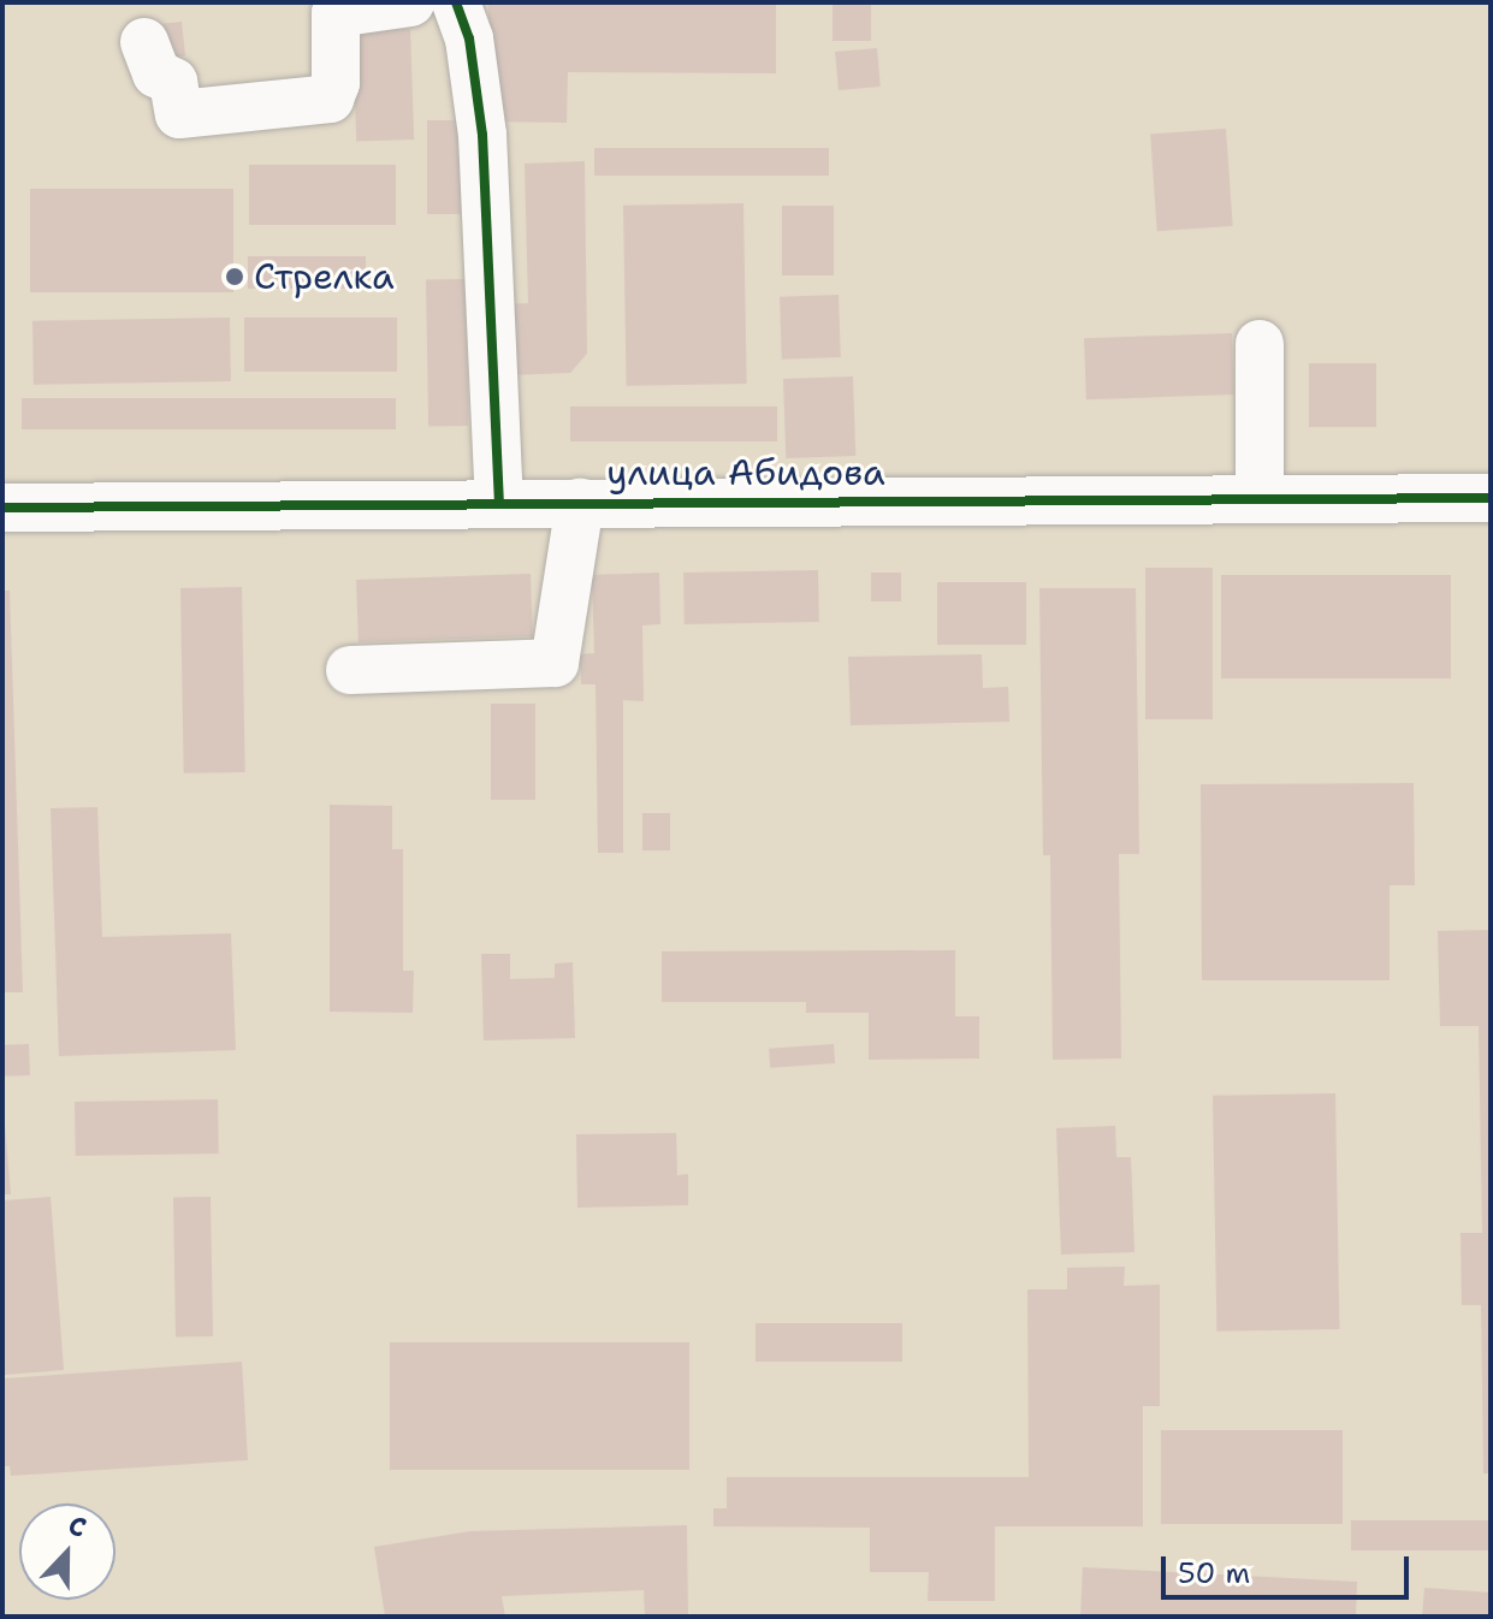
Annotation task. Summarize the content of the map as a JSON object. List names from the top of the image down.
{
  "streets": {
    "street": ["улица Абидова"]
  },
  "places": ["Стрелка"],
  "scale_bar": "50 m",
  "north": "top"
}
